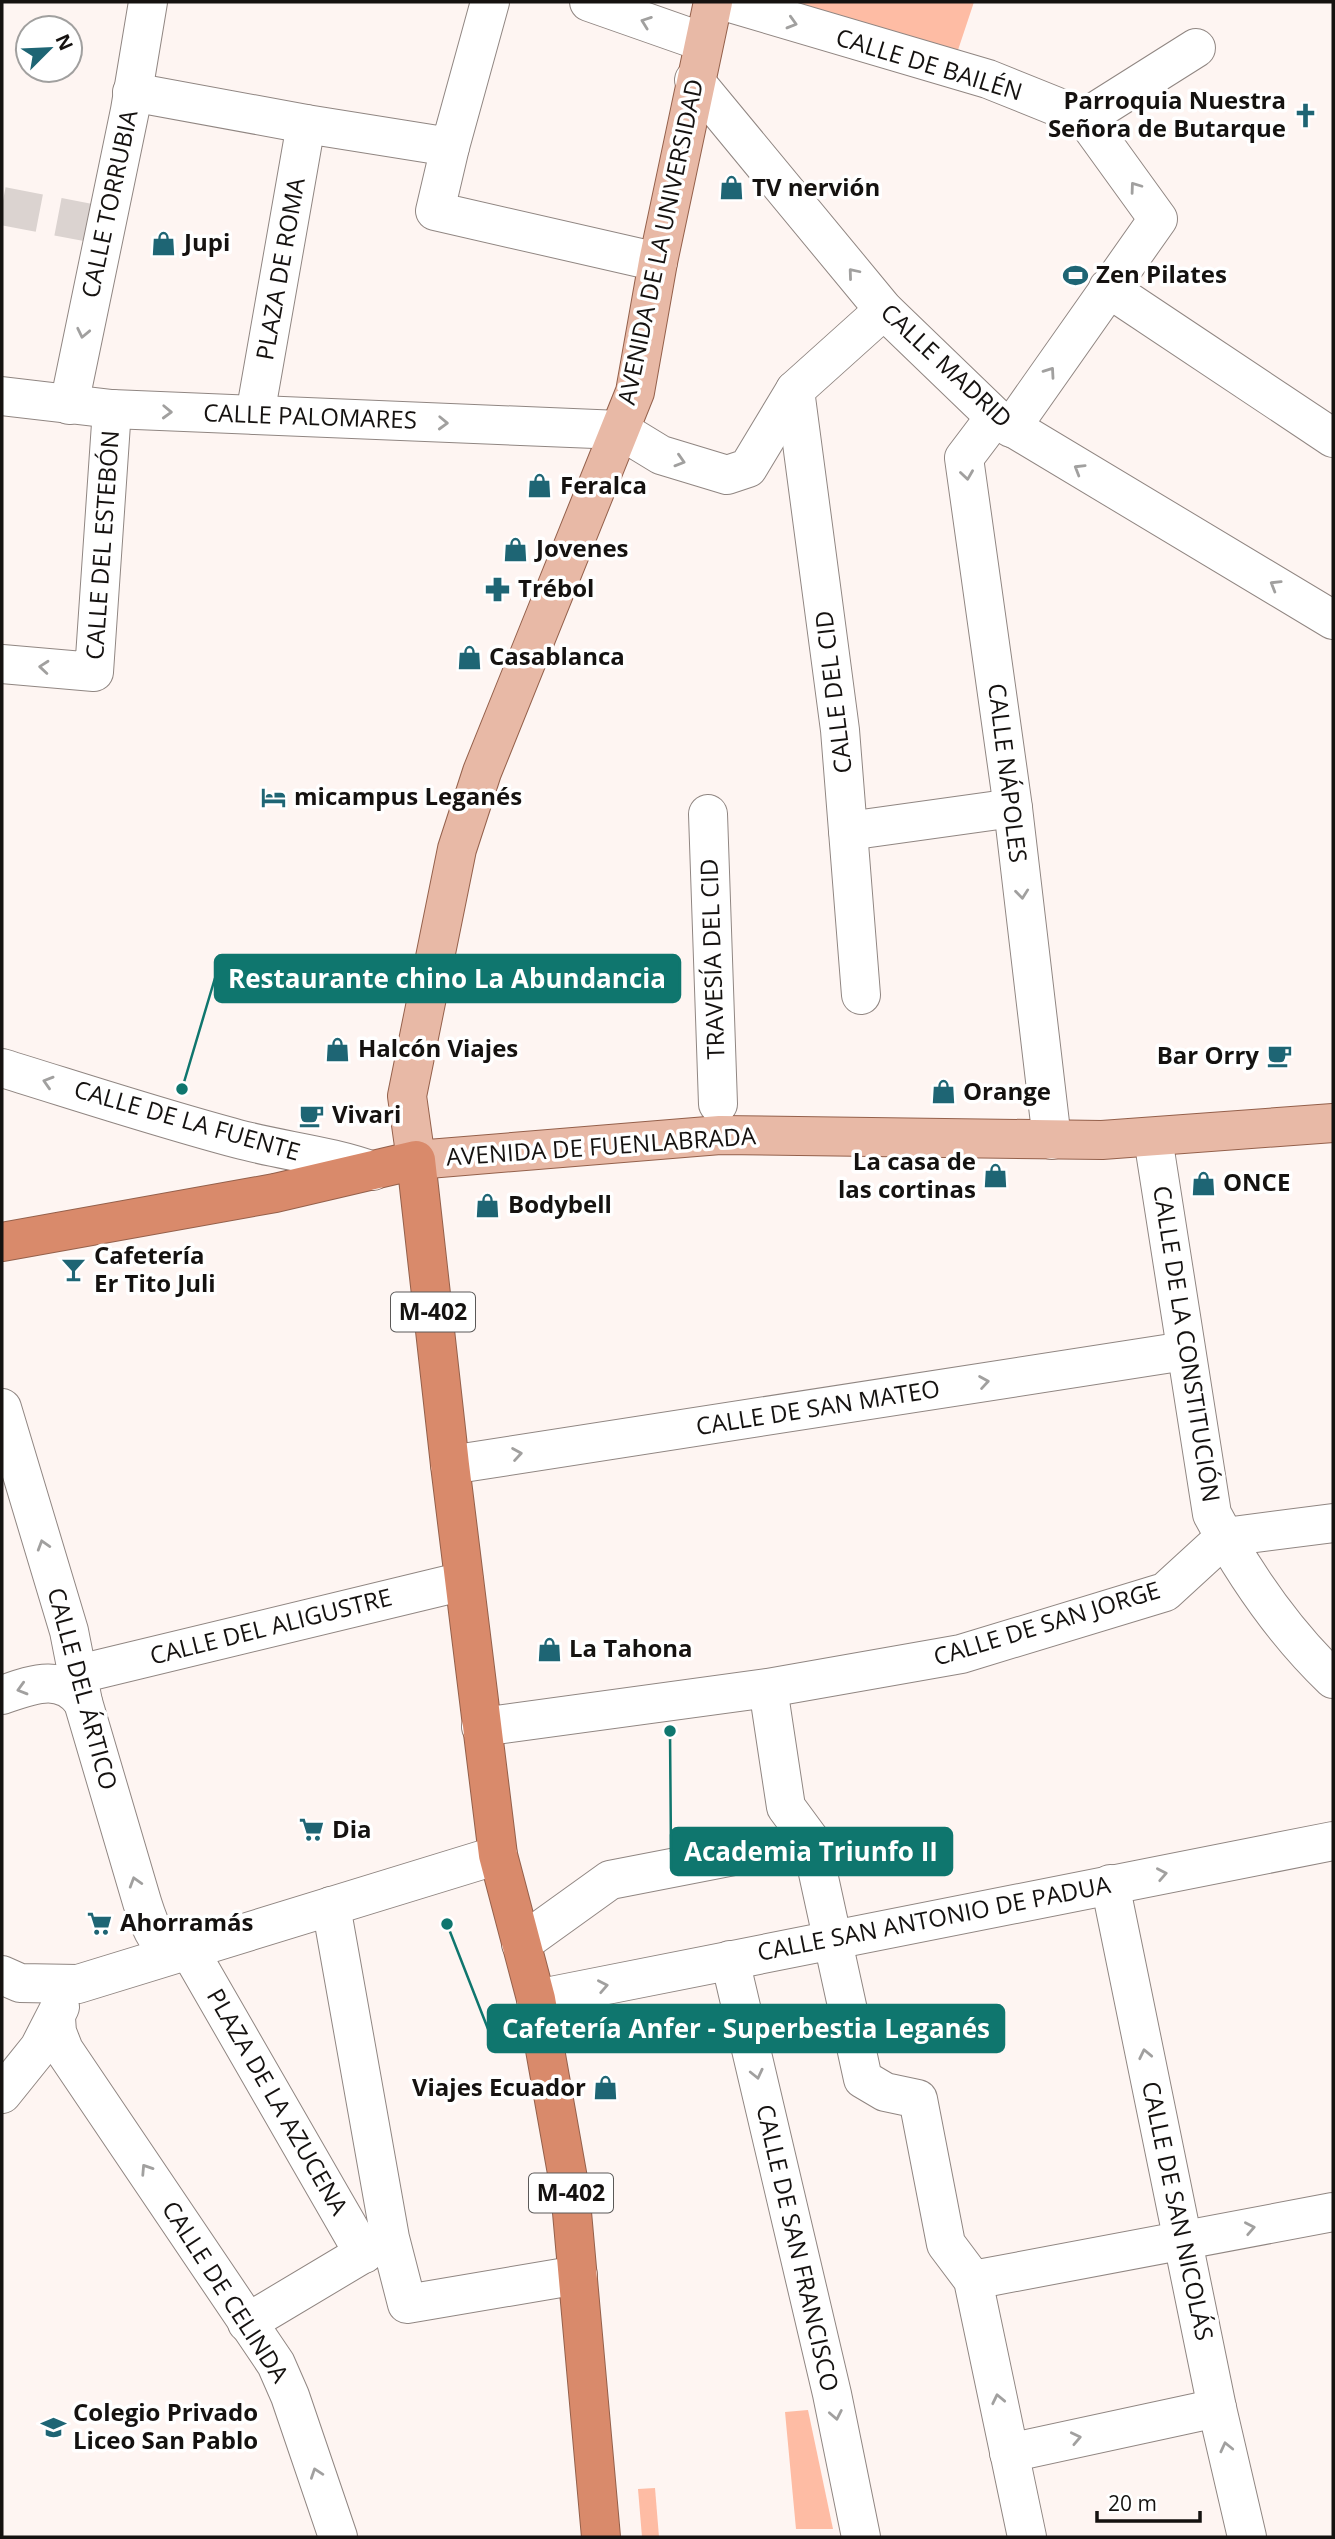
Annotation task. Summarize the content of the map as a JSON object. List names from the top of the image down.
{
  "streets": {
    "highway": ["AVENIDA DE FUENLABRADA", "M-402"],
    "main road": ["AVENIDA DE LA UNIVERSIDAD"],
    "street": [
      "CALLE DE BAILÉN",
      "CALLE TORRUBIA",
      "PLAZA DE ROMA",
      "CALLE MADRID",
      "CALLE PALOMARES",
      "CALLE DEL ESTEBÓN",
      "CALLE DEL CID",
      "CALLE NÁPOLES",
      "TRAVESÍA DEL CID",
      "CALLE DE LA FUENTE",
      "CALLE DE LA CONSTITUCIÓN",
      "CALLE DE SAN MATEO",
      "CALLE DE SAN JORGE",
      "CALLE DEL ALIGUSTRE",
      "CALLE DEL ÁRTICO",
      "CALLE SAN ANTONIO DE PADUA",
      "PLAZA DE LA AZUCENA",
      "CALLE DE SAN NICOLÁS",
      "CALLE DE SAN FRANCISCO",
      "CALLE DE CELINDA"
    ]
  },
  "crossings": [
    ["CALLE DE BAILÉN", "CALLE NÁPOLES"],
    ["CALLE TORRUBIA", "CALLE PALOMARES"],
    ["AVENIDA DE LA UNIVERSIDAD", "CALLE MADRID"],
    ["AVENIDA DE LA UNIVERSIDAD", "CALLE PALOMARES"],
    ["AVENIDA DE LA UNIVERSIDAD", "AVENIDA DE FUENLABRADA"],
    ["AVENIDA DE LA UNIVERSIDAD", "M-402"],
    ["PLAZA DE ROMA", "CALLE PALOMARES"],
    ["CALLE MADRID", "CALLE NÁPOLES"],
    ["CALLE PALOMARES", "CALLE DEL ESTEBÓN"],
    ["CALLE NÁPOLES", "AVENIDA DE FUENLABRADA"],
    ["CALLE DE LA FUENTE", "AVENIDA DE FUENLABRADA"],
    ["AVENIDA DE FUENLABRADA", "M-402"],
    ["AVENIDA DE FUENLABRADA", "CALLE DE LA CONSTITUCIÓN"],
    ["M-402", "CALLE DE SAN MATEO"],
    ["M-402", "CALLE DE SAN JORGE"],
    ["M-402", "CALLE DEL ALIGUSTRE"],
    ["M-402", "CALLE SAN ANTONIO DE PADUA"],
    ["M-402", "PLAZA DE LA AZUCENA"],
    ["CALLE DE LA CONSTITUCIÓN", "CALLE DE SAN MATEO"],
    ["CALLE DE LA CONSTITUCIÓN", "CALLE DE SAN JORGE"],
    ["CALLE DEL ALIGUSTRE", "CALLE DEL ÁRTICO"],
    ["CALLE DEL ÁRTICO", "PLAZA DE LA AZUCENA"],
    ["CALLE SAN ANTONIO DE PADUA", "CALLE DE SAN NICOLÁS"],
    ["CALLE SAN ANTONIO DE PADUA", "CALLE DE SAN FRANCISCO"]
  ],
  "one_way": [
    "CALLE DE BAILÉN",
    "CALLE TORRUBIA",
    "CALLE DE LA FUENTE",
    "CALLE DE SAN MATEO",
    "CALLE DEL ÁRTICO",
    "CALLE DE CELINDA"
  ],
  "places": {
    "church": ["Parroquia Nuestra Señora de Butarque"],
    "shop": [
      "TV nervión",
      "Jupi",
      "Feralca",
      "Jovenes",
      "Casablanca",
      "Halcón Viajes",
      "Orange",
      "La casa de las cortinas",
      "ONCE",
      "Bodybell",
      "La Tahona",
      "Viajes Ecuador"
    ],
    "sports": ["Zen Pilates"],
    "pharmacy": ["Trébol"],
    "hotel": ["micampus Leganés"],
    "cafe": ["Bar Orry", "Vivari"],
    "other": ["Restaurante chino La Abundancia", "Academia Triunfo II", "Cafetería Anfer - Superbestia Leganés"],
    "bar": ["Cafetería Er Tito Juli"],
    "supermarket": ["Dia", "Ahorramás"],
    "school or university": ["Colegio Privado Liceo San Pablo"]
  },
  "scale_bar": "20 m",
  "north": "top right"
}
